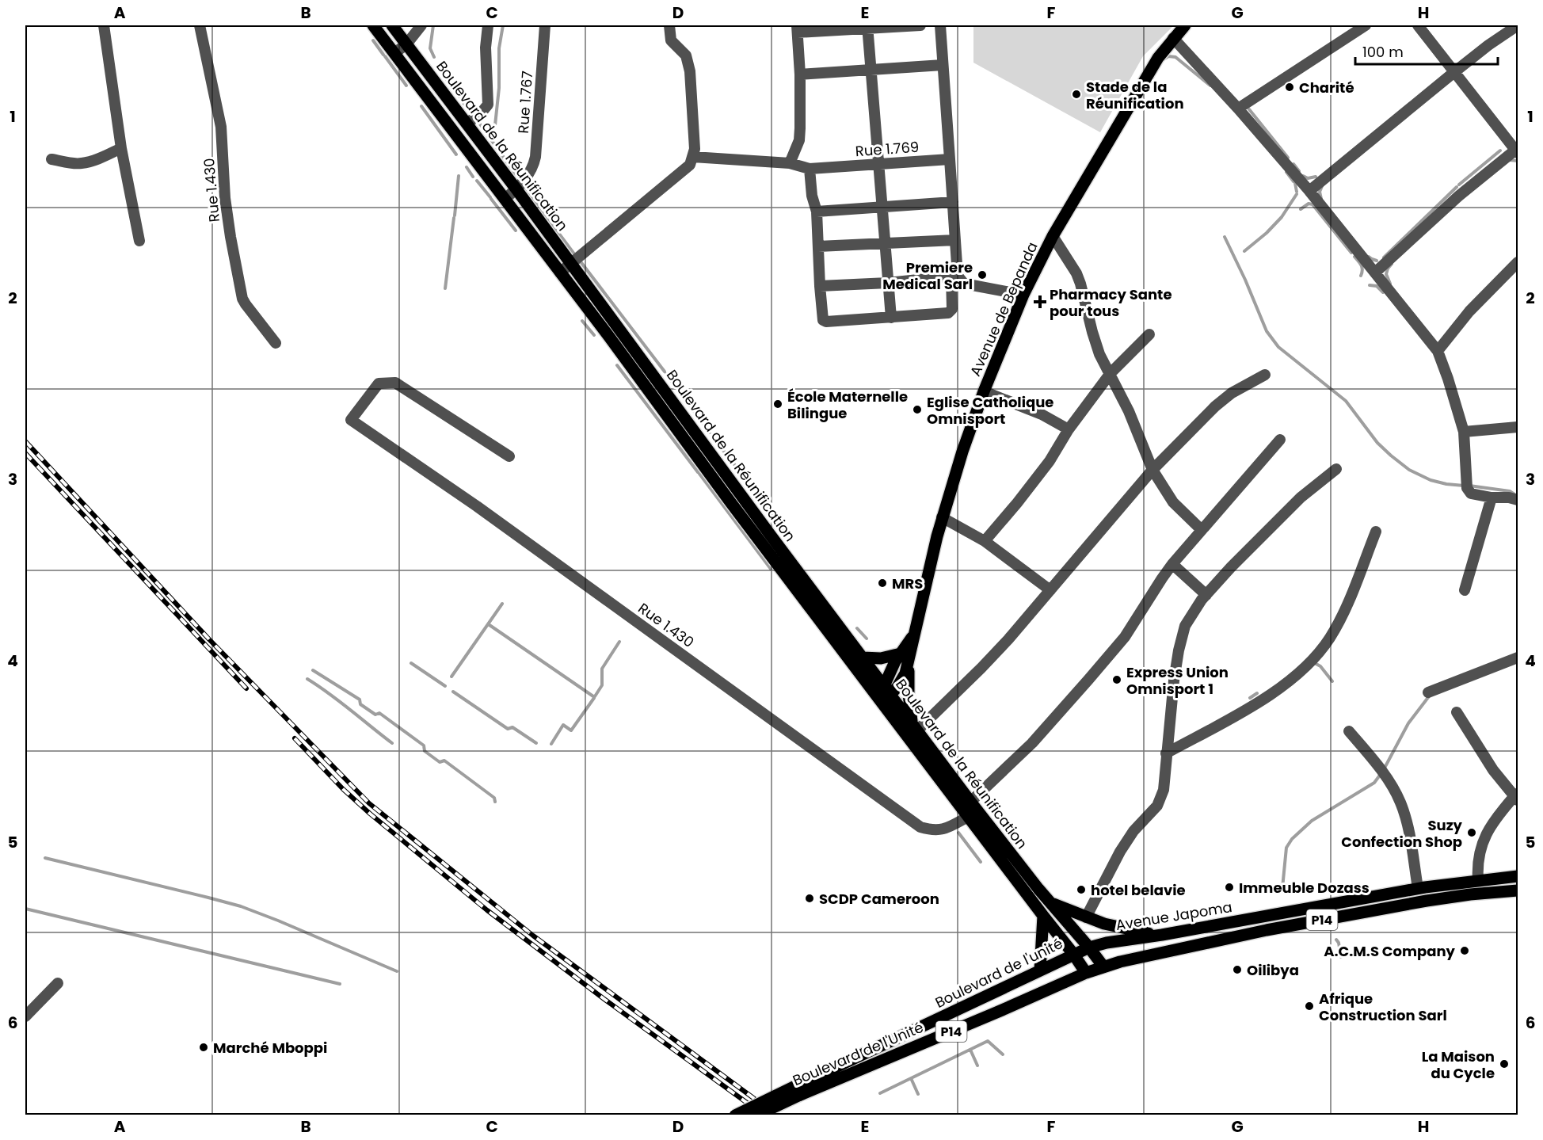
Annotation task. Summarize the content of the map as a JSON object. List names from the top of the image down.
{
  "streets": {
    "main road": [
      "Boulevard de la Réunification",
      "Avenue de Bepanda",
      "Avenue Japoma",
      "P14",
      "Boulevard de l'unité",
      "Boulevard de l'Unité"
    ],
    "street": ["Rue 1.767", "Rue 1.769", "Rue 1.430"]
  },
  "crossings": [
    ["Rue 1.767", "Boulevard de la Réunification"],
    ["Boulevard de la Réunification", "Rue 1.430"],
    ["Boulevard de la Réunification", "Avenue de Bepanda"],
    ["Boulevard de la Réunification", "Avenue Japoma"],
    ["Boulevard de la Réunification", "P14"],
    ["Boulevard de la Réunification", "Boulevard de l'unité"],
    ["Boulevard de la Réunification", "Boulevard de l'Unité"],
    ["Avenue Japoma", "Boulevard de l'unité"],
    ["P14", "Boulevard de l'Unité"],
    ["Boulevard de l'unité", "Boulevard de l'Unité"]
  ],
  "places": {
    "other": [
      "Charité",
      "Stade de la Réunification",
      "Premiere Medical Sarl",
      "École Maternelle Bilingue",
      "Eglise Catholique Omnisport",
      "MRS",
      "Express Union Omnisport 1",
      "Suzy Confection Shop",
      "Immeuble Dozass",
      "hotel belavie",
      "SCDP Cameroon",
      "A.C.M.S Company",
      "Oilibya",
      "Afrique Construction Sarl",
      "Marché Mboppi",
      "La Maison du Cycle"
    ],
    "health": ["Pharmacy Sante pour tous"]
  },
  "scale_bar": "100 m",
  "grid": {
    "columns": [
      "A",
      "B",
      "C",
      "D",
      "E",
      "F",
      "G",
      "H"
    ],
    "rows": [
      "1",
      "2",
      "3",
      "4",
      "5",
      "6"
    ]
  }
}
